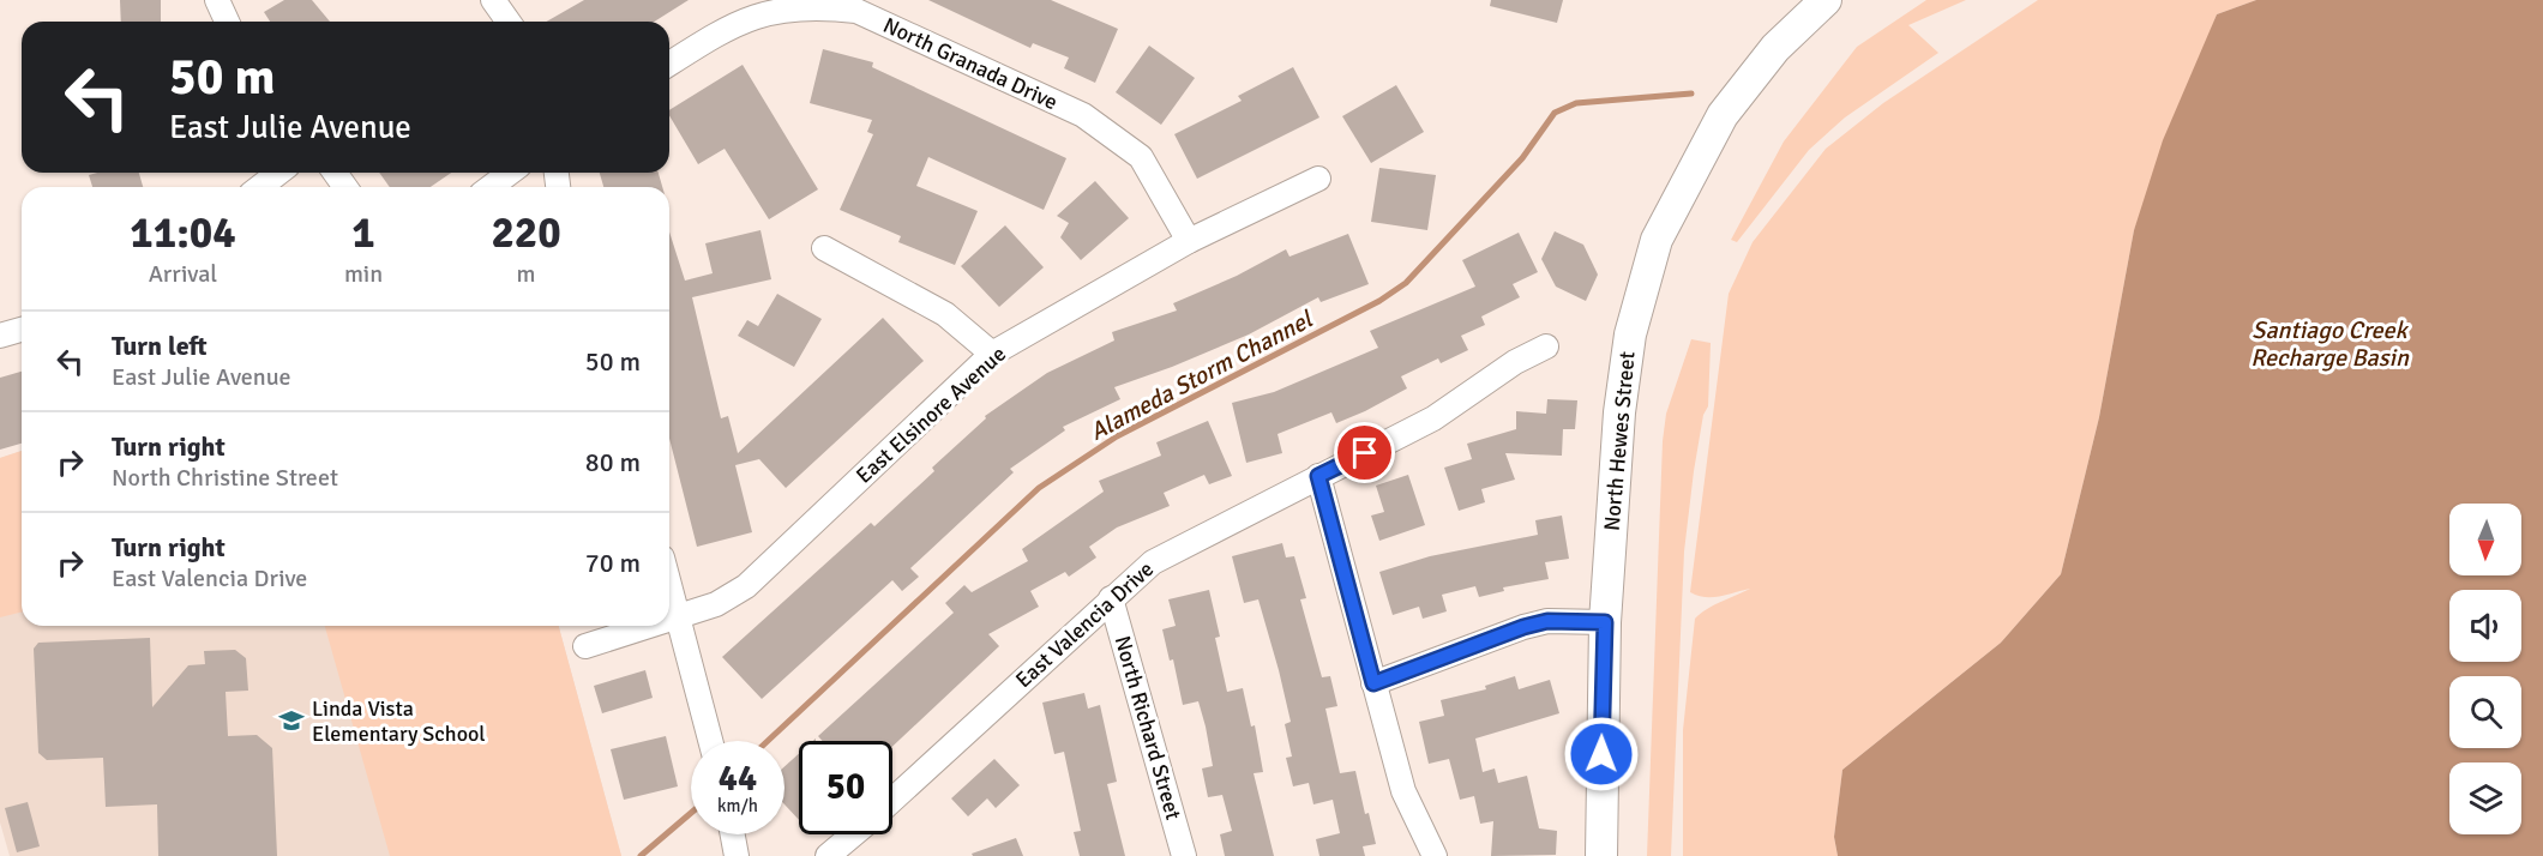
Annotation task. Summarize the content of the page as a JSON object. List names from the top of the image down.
{
  "streets": {
    "main road": ["North Hewes Street"],
    "street": [
      "North Granada Drive",
      "East Elsinore Avenue",
      "East Valencia Drive",
      "North Richard Street"
    ]
  },
  "crossings": [
    ["North Granada Drive", "East Elsinore Avenue"],
    ["East Valencia Drive", "North Richard Street"]
  ],
  "water": ["Santiago Creek Recharge Basin", "Alameda Storm Channel"],
  "places": {
    "school or university": ["Linda Vista Elementary School"]
  },
  "north": "bottom",
  "page": {
    "turn": ["50 m", "East Julie Avenue"],
    "eta": [
      "11:04",
      "Arrival",
      "1",
      "min",
      "220",
      "m"
    ],
    "list": [
      {
        "name": "Turn left",
        "note": "East Julie Avenue",
        "value": "50 m"
      },
      {
        "name": "Turn right",
        "note": "North Christine Street",
        "value": "80 m"
      },
      {
        "name": "Turn right",
        "note": "East Valencia Drive",
        "value": "70 m"
      }
    ],
    "speed": "44 km/h",
    "limit": "50"
  }
}
